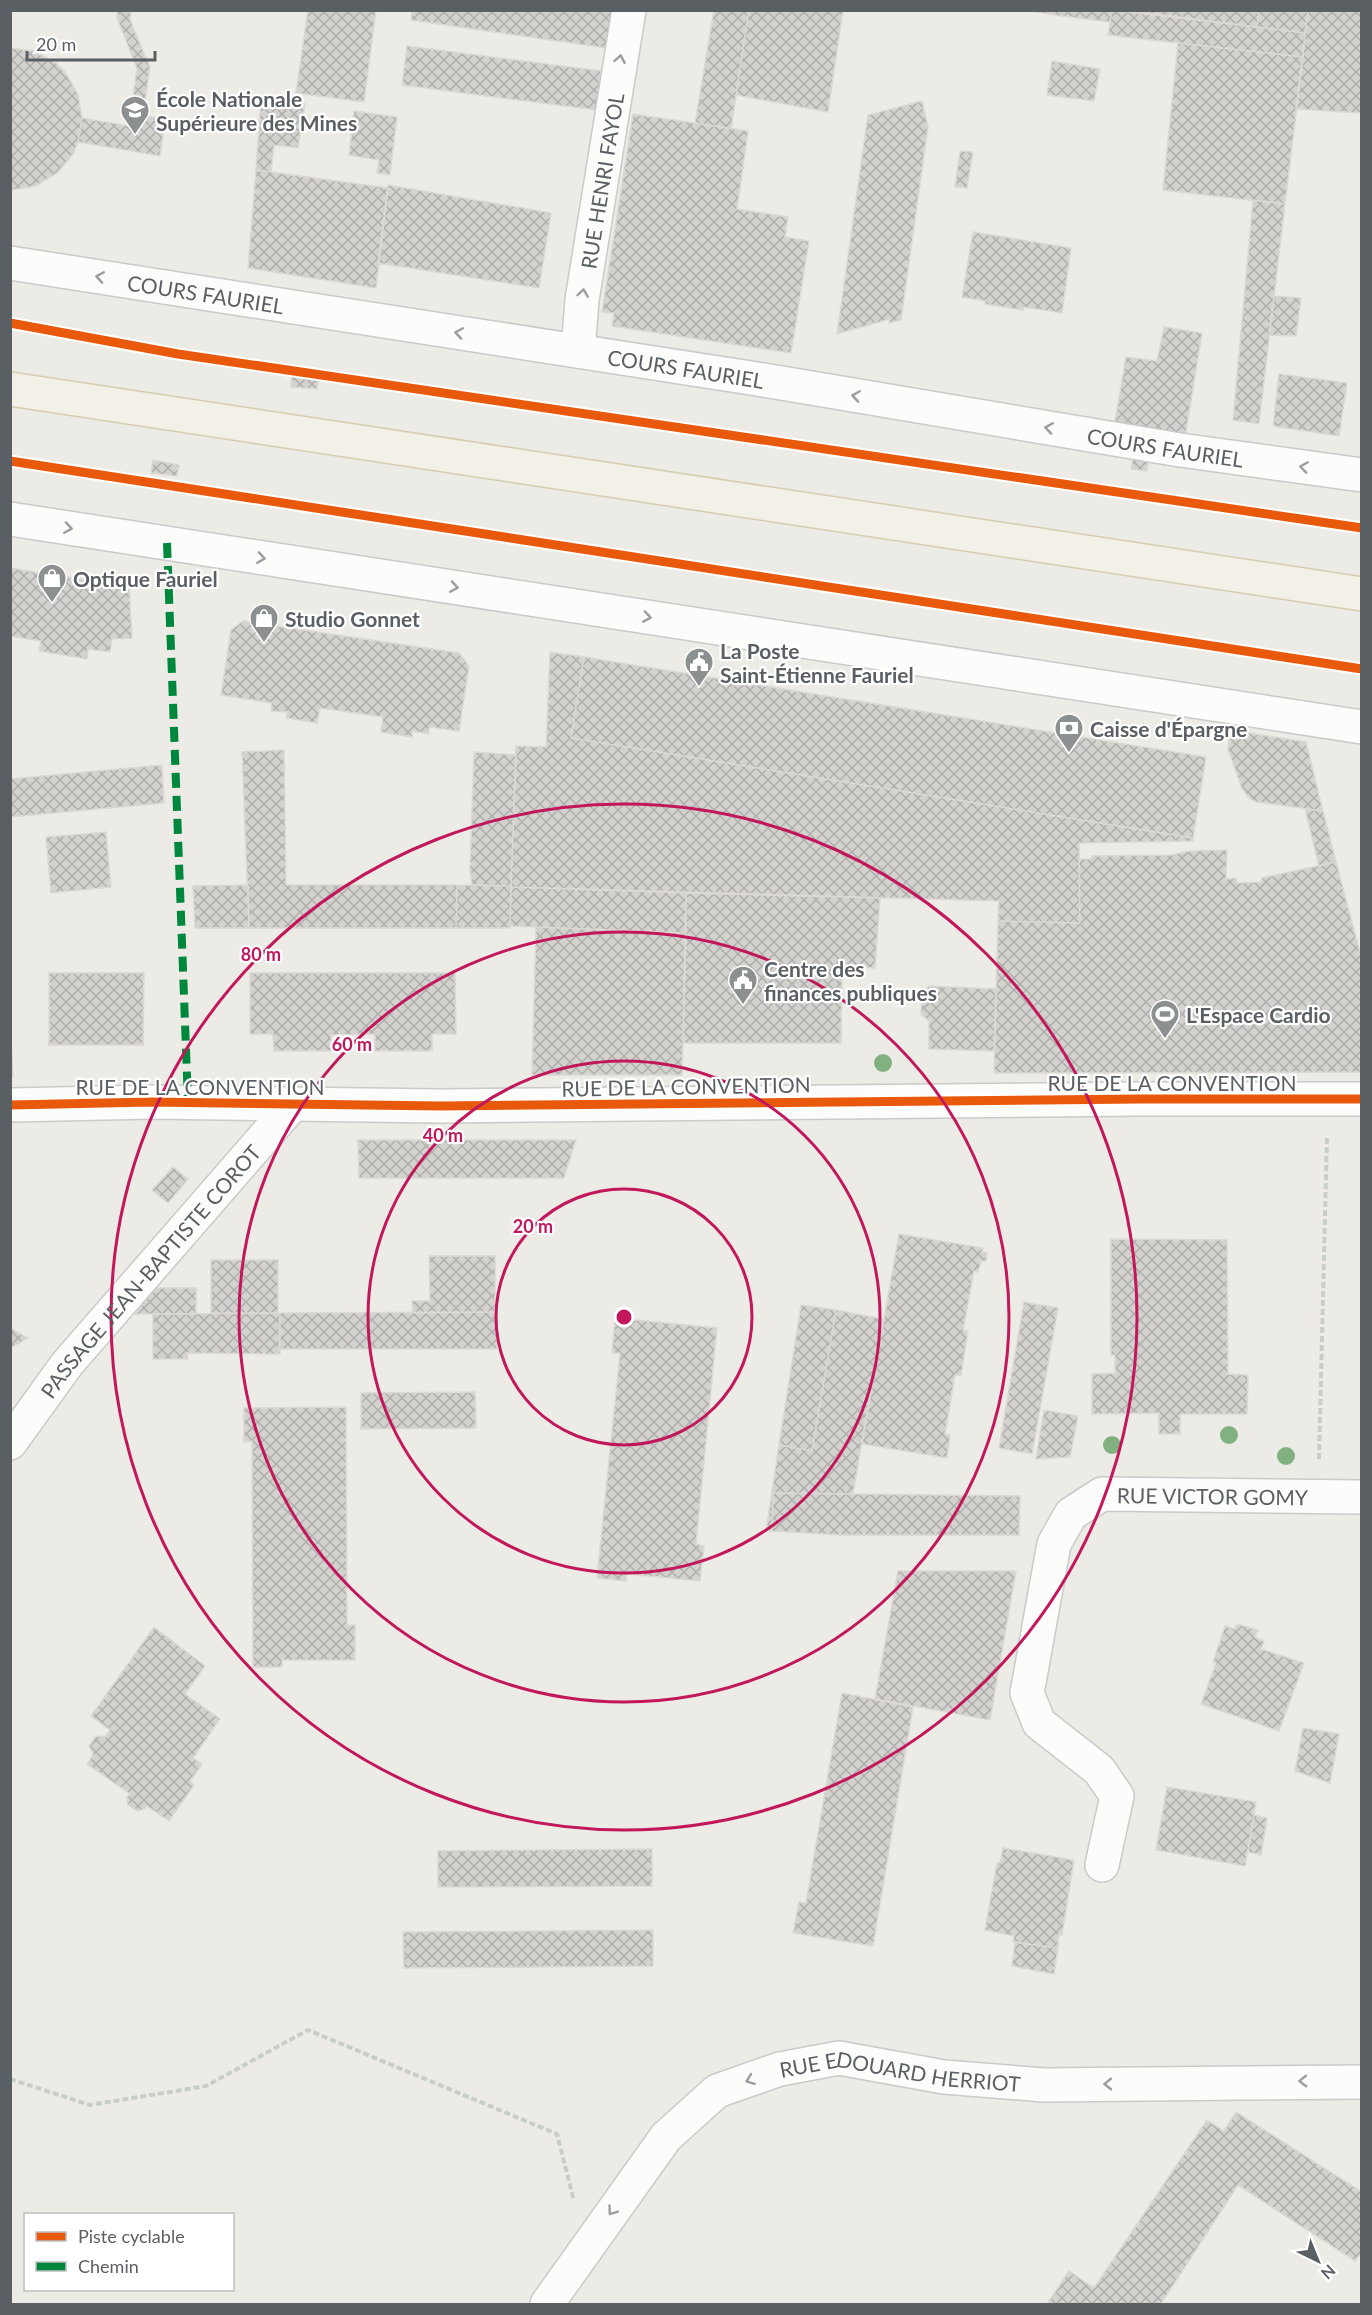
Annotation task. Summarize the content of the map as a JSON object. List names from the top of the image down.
{
  "streets": {
    "street": [
      "RUE HENRI FAYOL",
      "COURS FAURIEL",
      "RUE DE LA CONVENTION",
      "PASSAGE JEAN-BAPTISTE COROT",
      "RUE VICTOR GOMY",
      "RUE EDOUARD HERRIOT"
    ]
  },
  "crossings": [
    ["RUE HENRI FAYOL", "COURS FAURIEL"],
    ["RUE DE LA CONVENTION", "PASSAGE JEAN-BAPTISTE COROT"]
  ],
  "one_way": ["RUE HENRI FAYOL", "RUE EDOUARD HERRIOT"],
  "places": {
    "school or university": ["École Nationale Supérieure des Mines"],
    "shop": ["Optique Fauriel", "Studio Gonnet"],
    "public building": ["La Poste Saint-Étienne Fauriel", "Centre des finances publiques"],
    "bank": ["Caisse d'Épargne"],
    "sports": ["L'Espace Cardio"]
  },
  "legend": ["Piste cyclable", "Chemin"],
  "scale_bar": "20 m",
  "north": "bottom right",
  "rings": [
    "80 m",
    "60 m",
    "40 m",
    "20 m"
  ]
}
